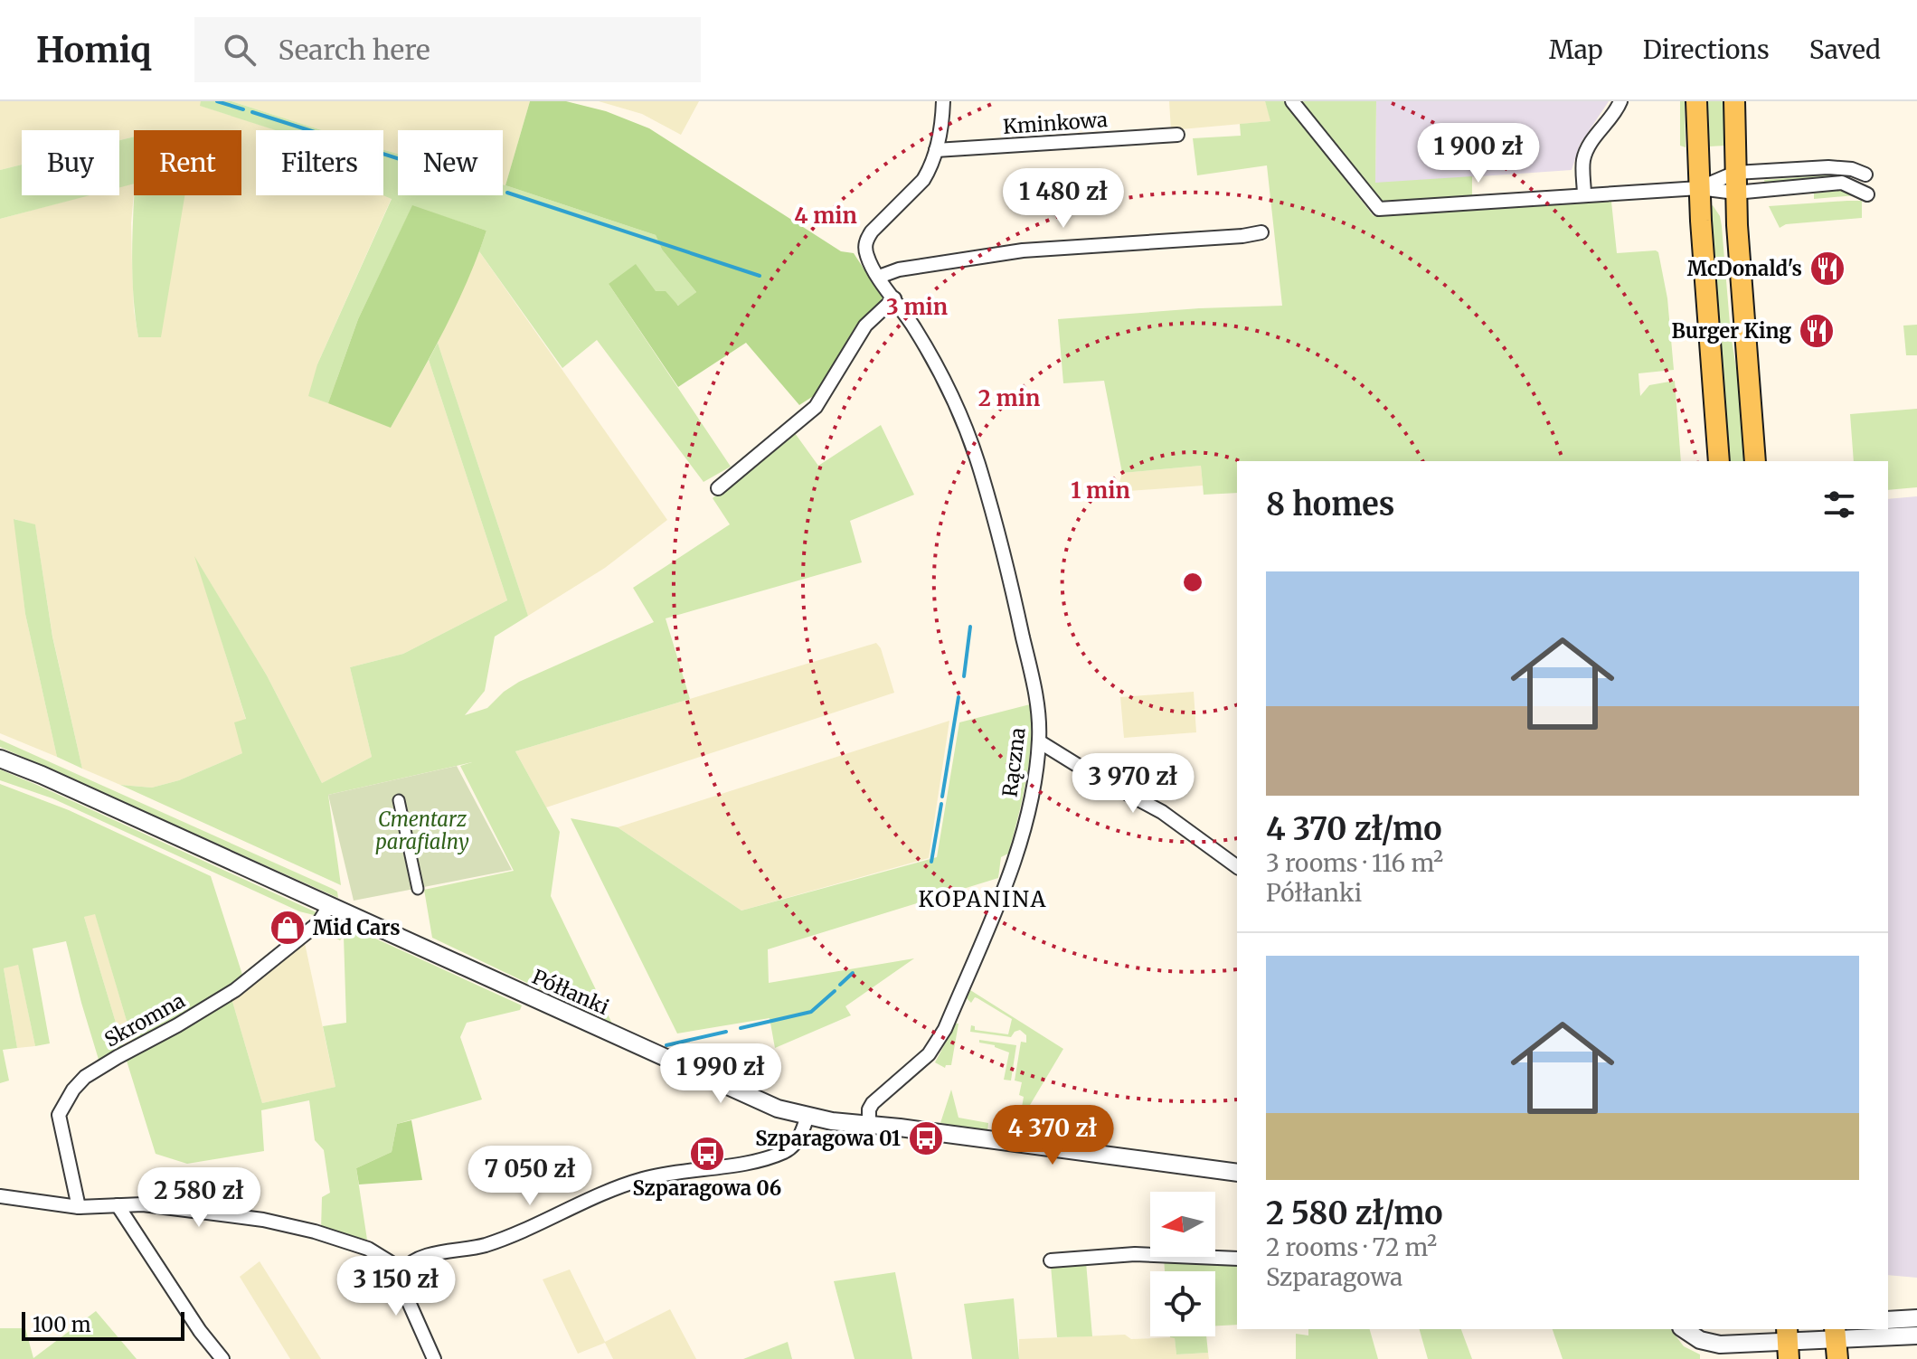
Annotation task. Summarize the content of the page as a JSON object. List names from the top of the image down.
{
  "streets": {
    "street": [
      "Kminkowa",
      "Rączna",
      "Półłanki",
      "Skromna"
    ]
  },
  "crossings": [
    ["Kminkowa", "Rączna"],
    ["Rączna", "Półłanki"],
    ["Półłanki", "Skromna"]
  ],
  "districts": ["KOPANINA"],
  "parks": ["Cmentarz parafialny"],
  "places": {
    "restaurant": ["McDonald's", "Burger King"],
    "shop": ["Mid Cars"],
    "bus stop": ["Szparagowa 01", "Szparagowa 06"]
  },
  "scale_bar": "100 m",
  "north": "left",
  "page": {
    "header": "Homiq",
    "search": "Search here",
    "nav": ["Map", "Directions", "Saved"],
    "price": [
      "1 900 zł",
      "1 480 zł",
      "3 970 zł",
      "1 990 zł",
      "4 370 zł",
      "7 050 zł",
      "2 580 zł",
      "3 150 zł"
    ],
    "chip": [
      "Buy",
      "Rent",
      "Filters",
      "New"
    ],
    "heading": "8 homes",
    "list": [
      {
        "name": "4 370 zł/mo",
        "note": "3 rooms · 116 m² · Półłanki"
      },
      {
        "name": "2 580 zł/mo",
        "note": "2 rooms · 72 m² · Szparagowa"
      }
    ],
    "scale": "100 m"
  },
  "rings": [
    "4 min",
    "3 min",
    "2 min",
    "1 min"
  ]
}
